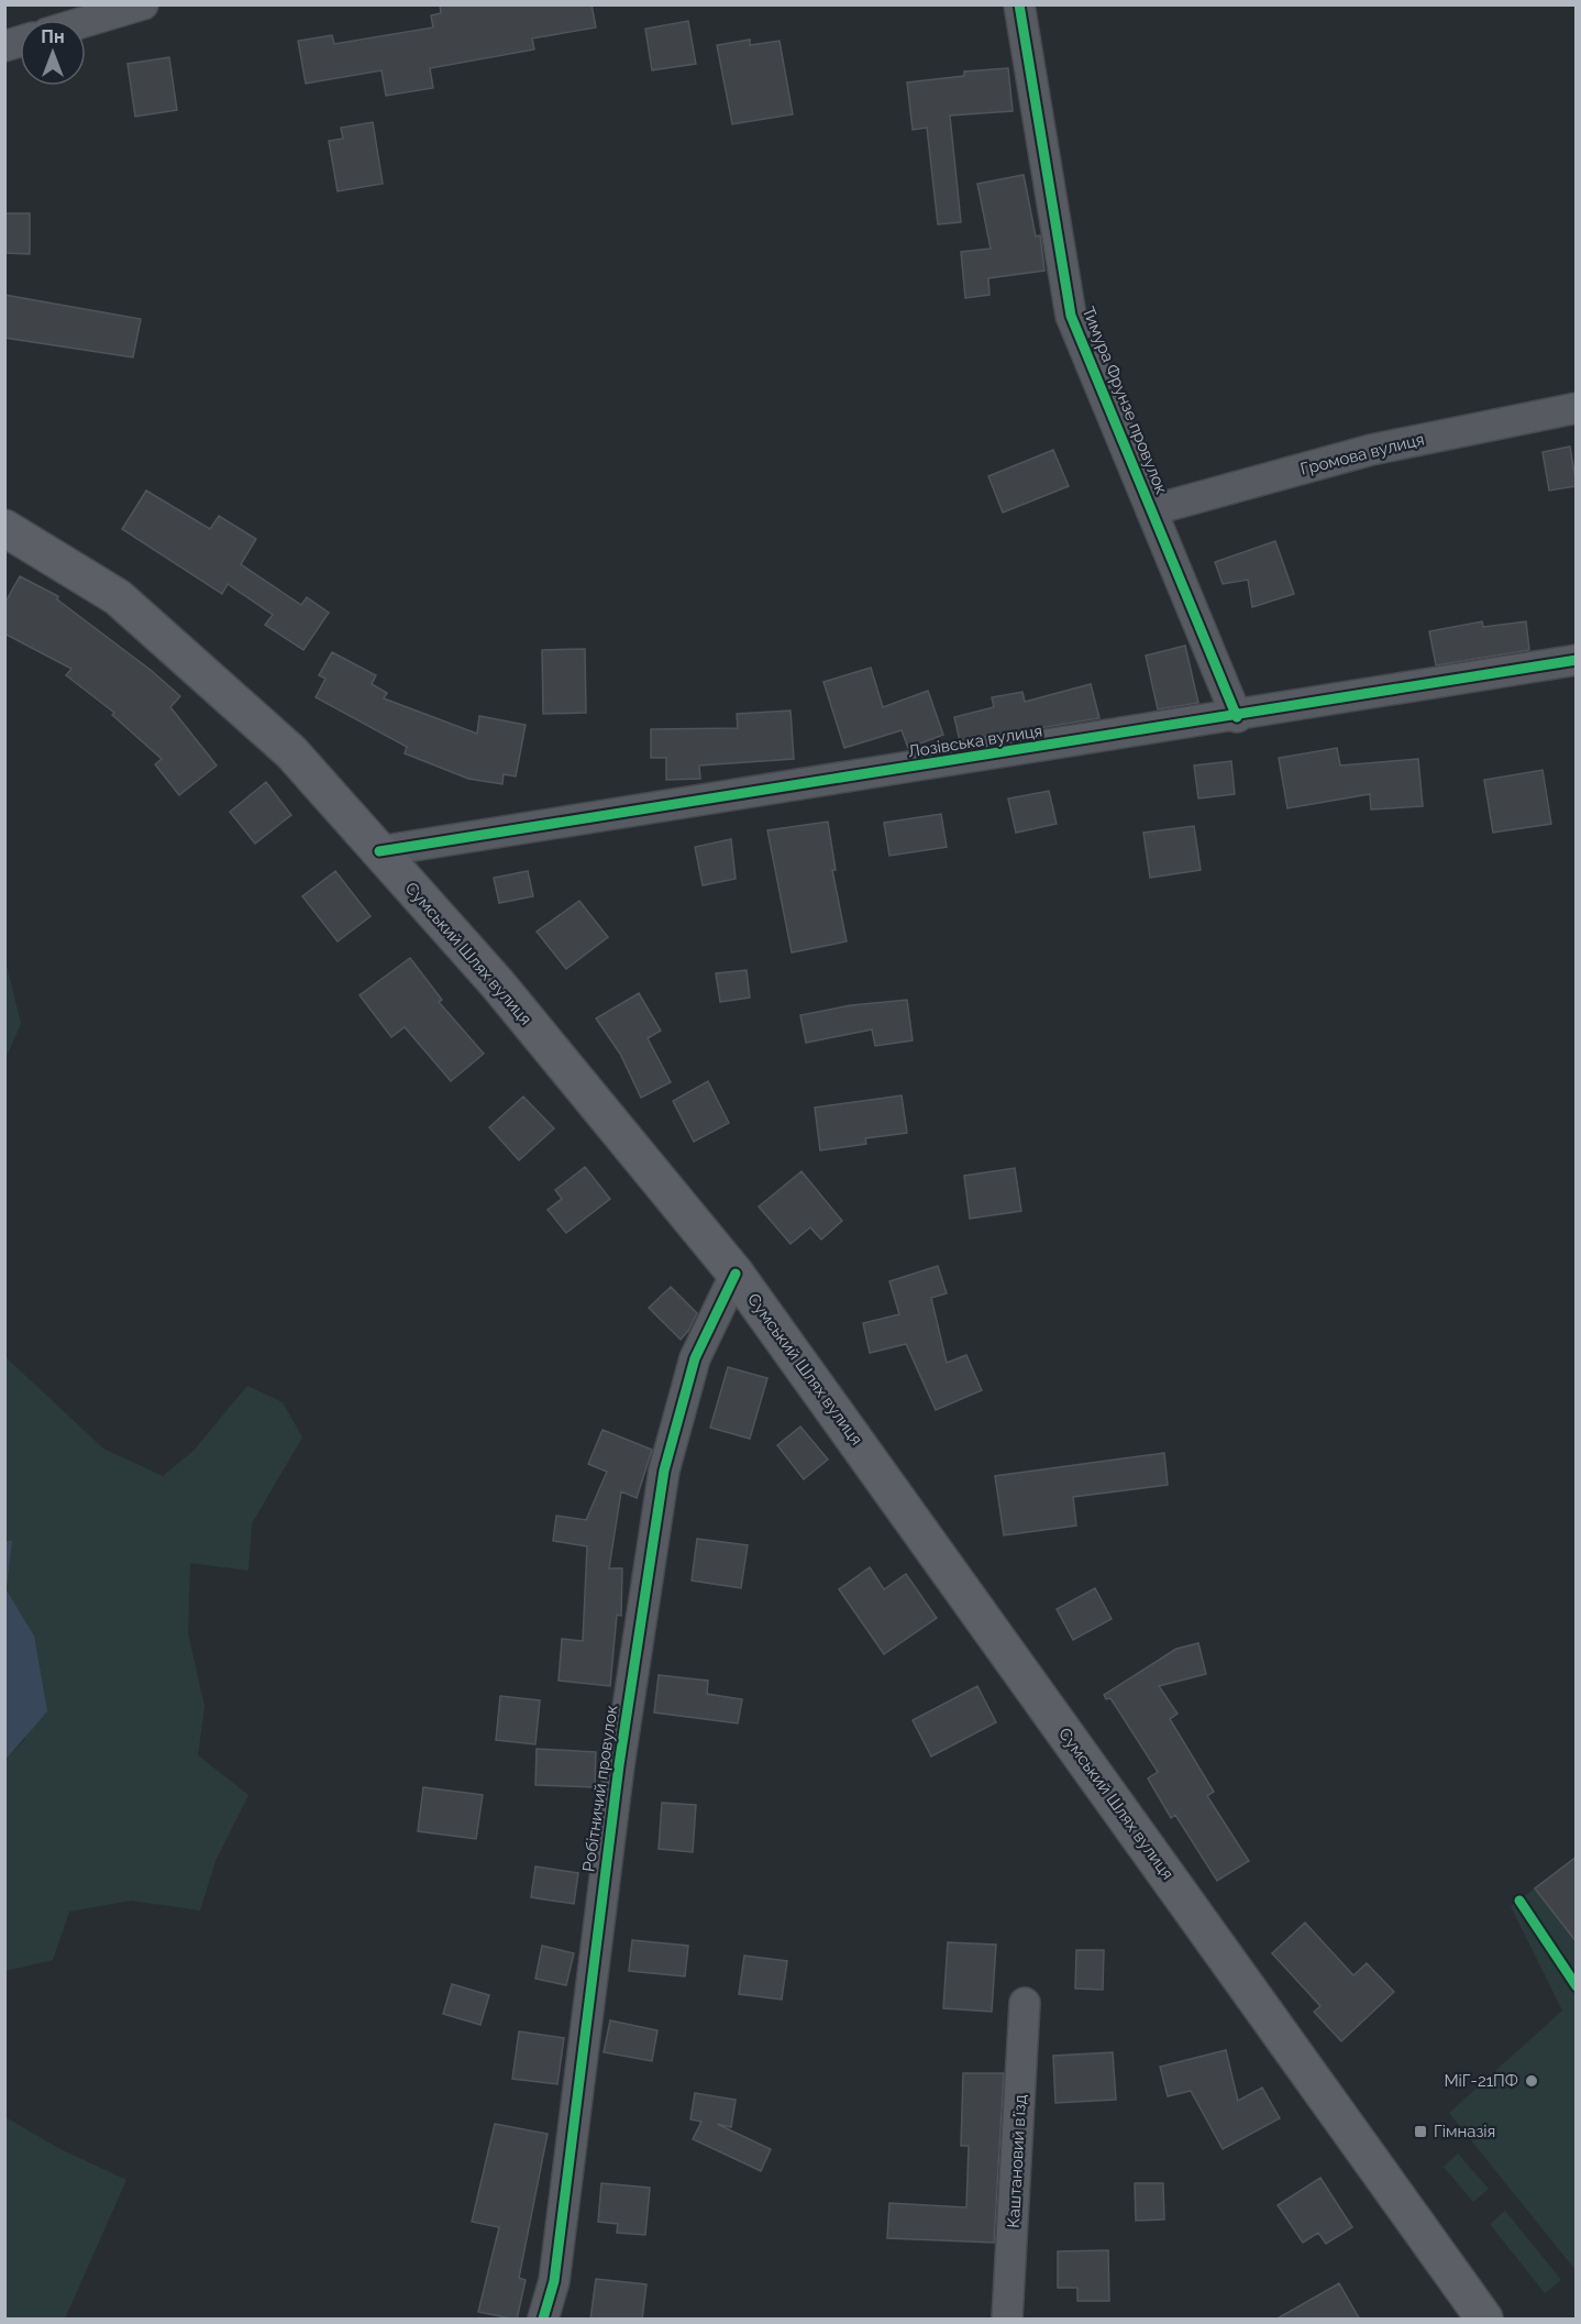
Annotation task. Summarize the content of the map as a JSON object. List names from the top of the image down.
{
  "streets": {
    "main road": ["Сумський Шлях вулиця"],
    "street": [
      "Тимура Фрунзе провулок",
      "Громова вулиця",
      "Лозівська вулиця",
      "Робітничий провулок",
      "Каштановий в’їзд"
    ]
  },
  "crossings": [
    ["Тимура Фрунзе провулок", "Громова вулиця"],
    ["Тимура Фрунзе провулок", "Лозівська вулиця"],
    ["Лозівська вулиця", "Сумський Шлях вулиця"],
    ["Сумський Шлях вулиця", "Робітничий провулок"]
  ],
  "places": {
    "other": ["МіГ-21ПФ"],
    "transit": ["Гімназія"]
  },
  "north": "top"
}
